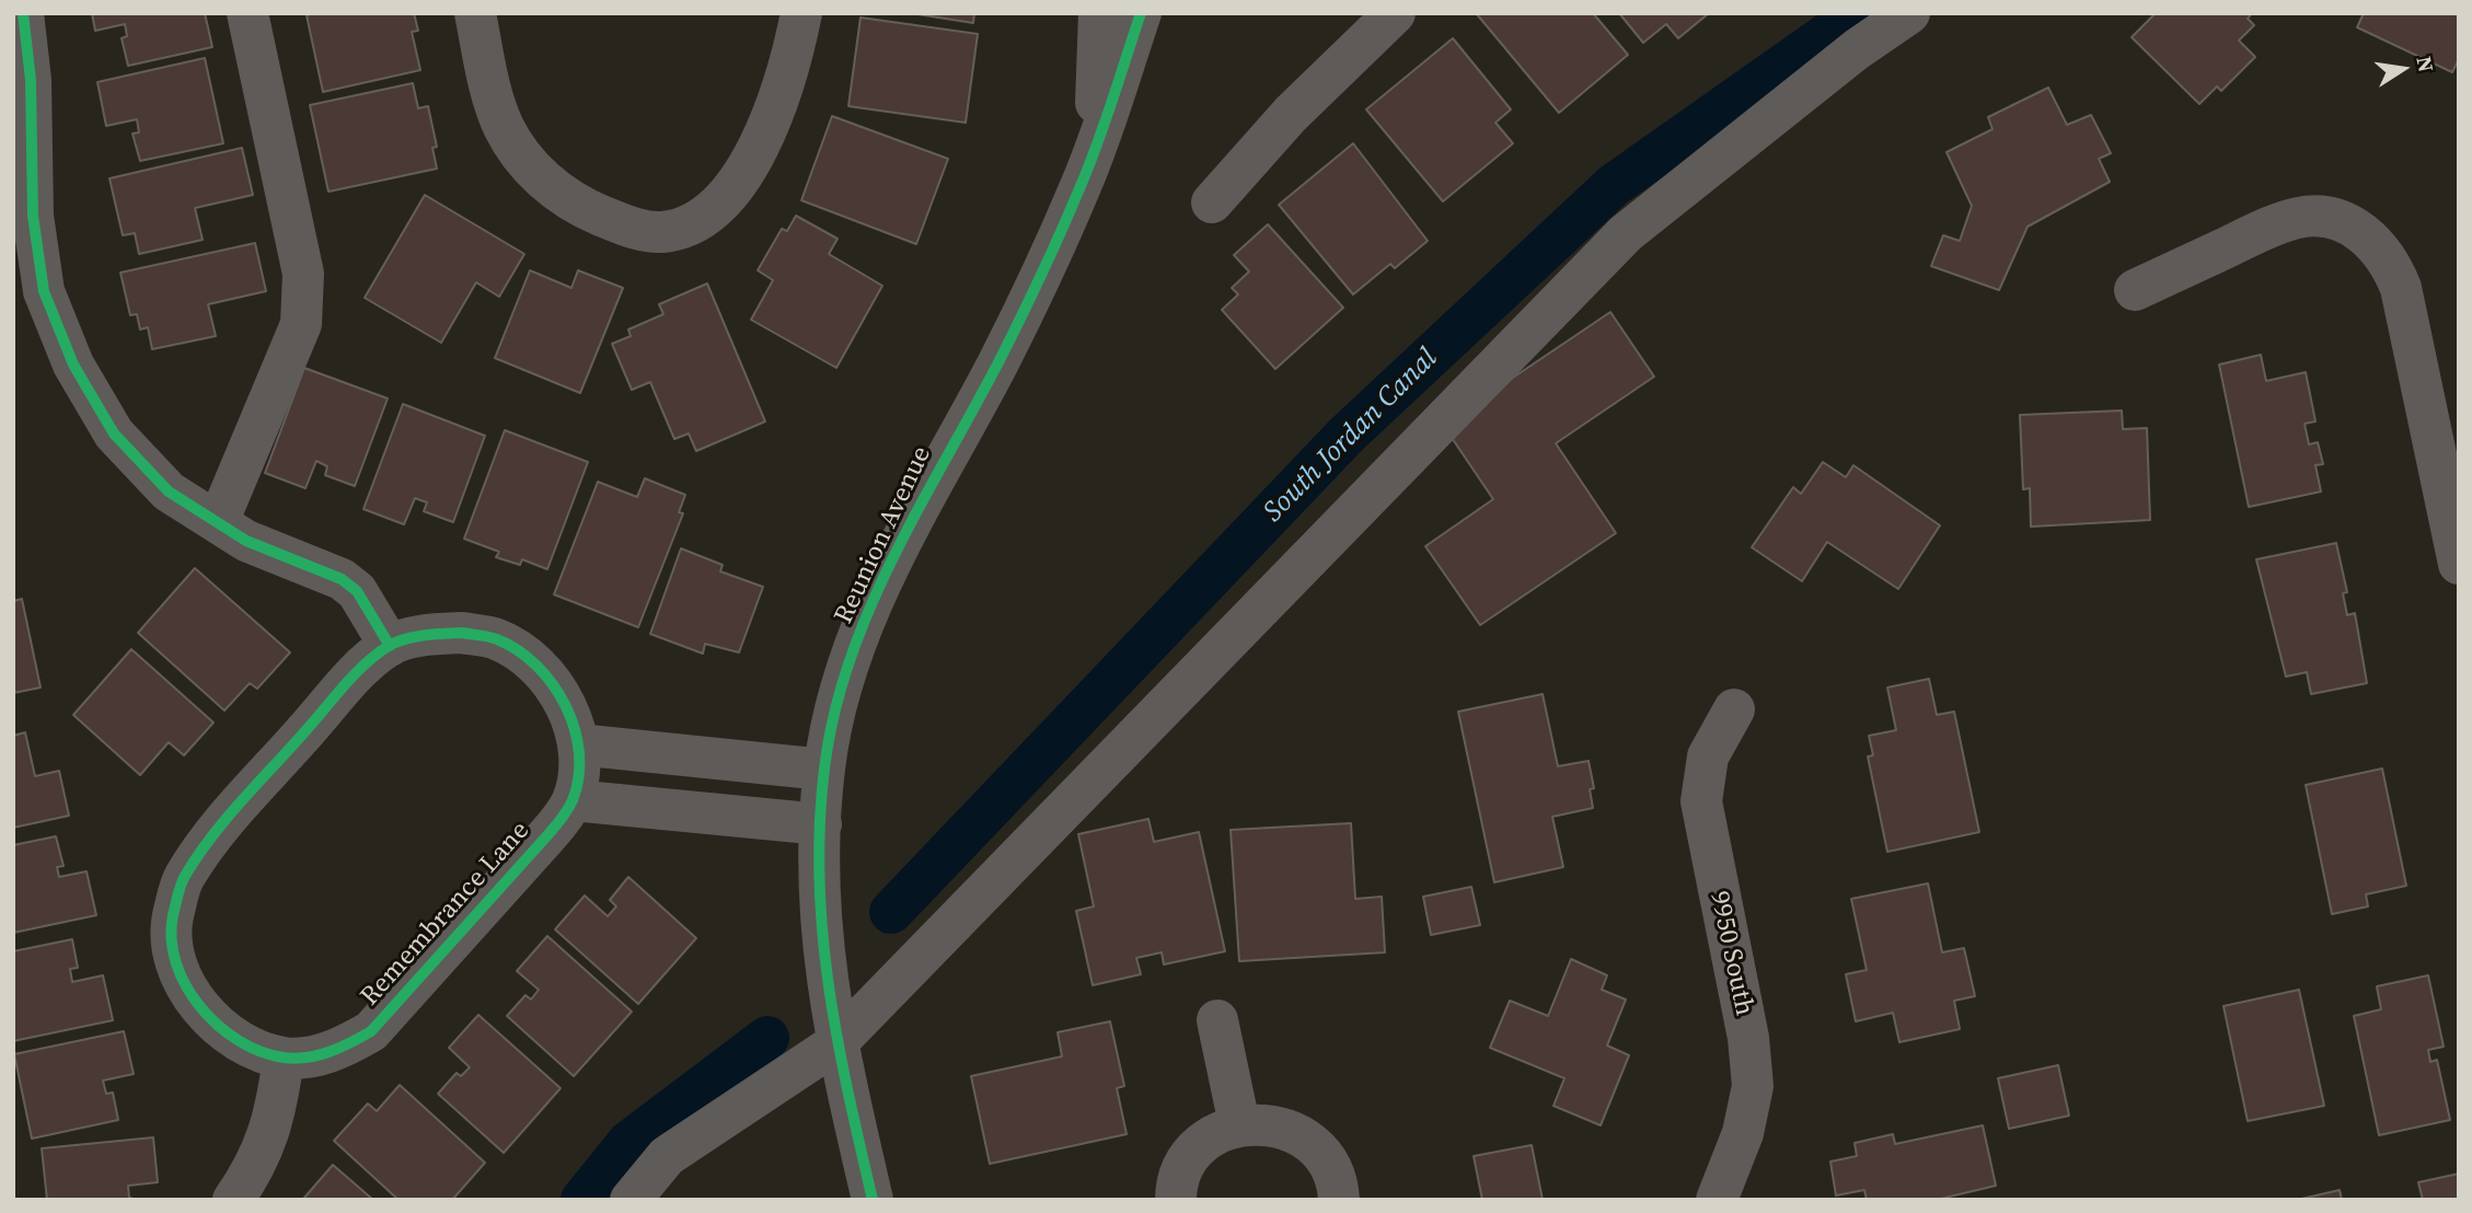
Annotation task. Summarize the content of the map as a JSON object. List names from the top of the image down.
{
  "streets": {
    "street": ["Reunion Avenue", "Remembrance Lane", "9950 South"]
  },
  "water": ["South Jordan Canal"],
  "north": "right"
}
